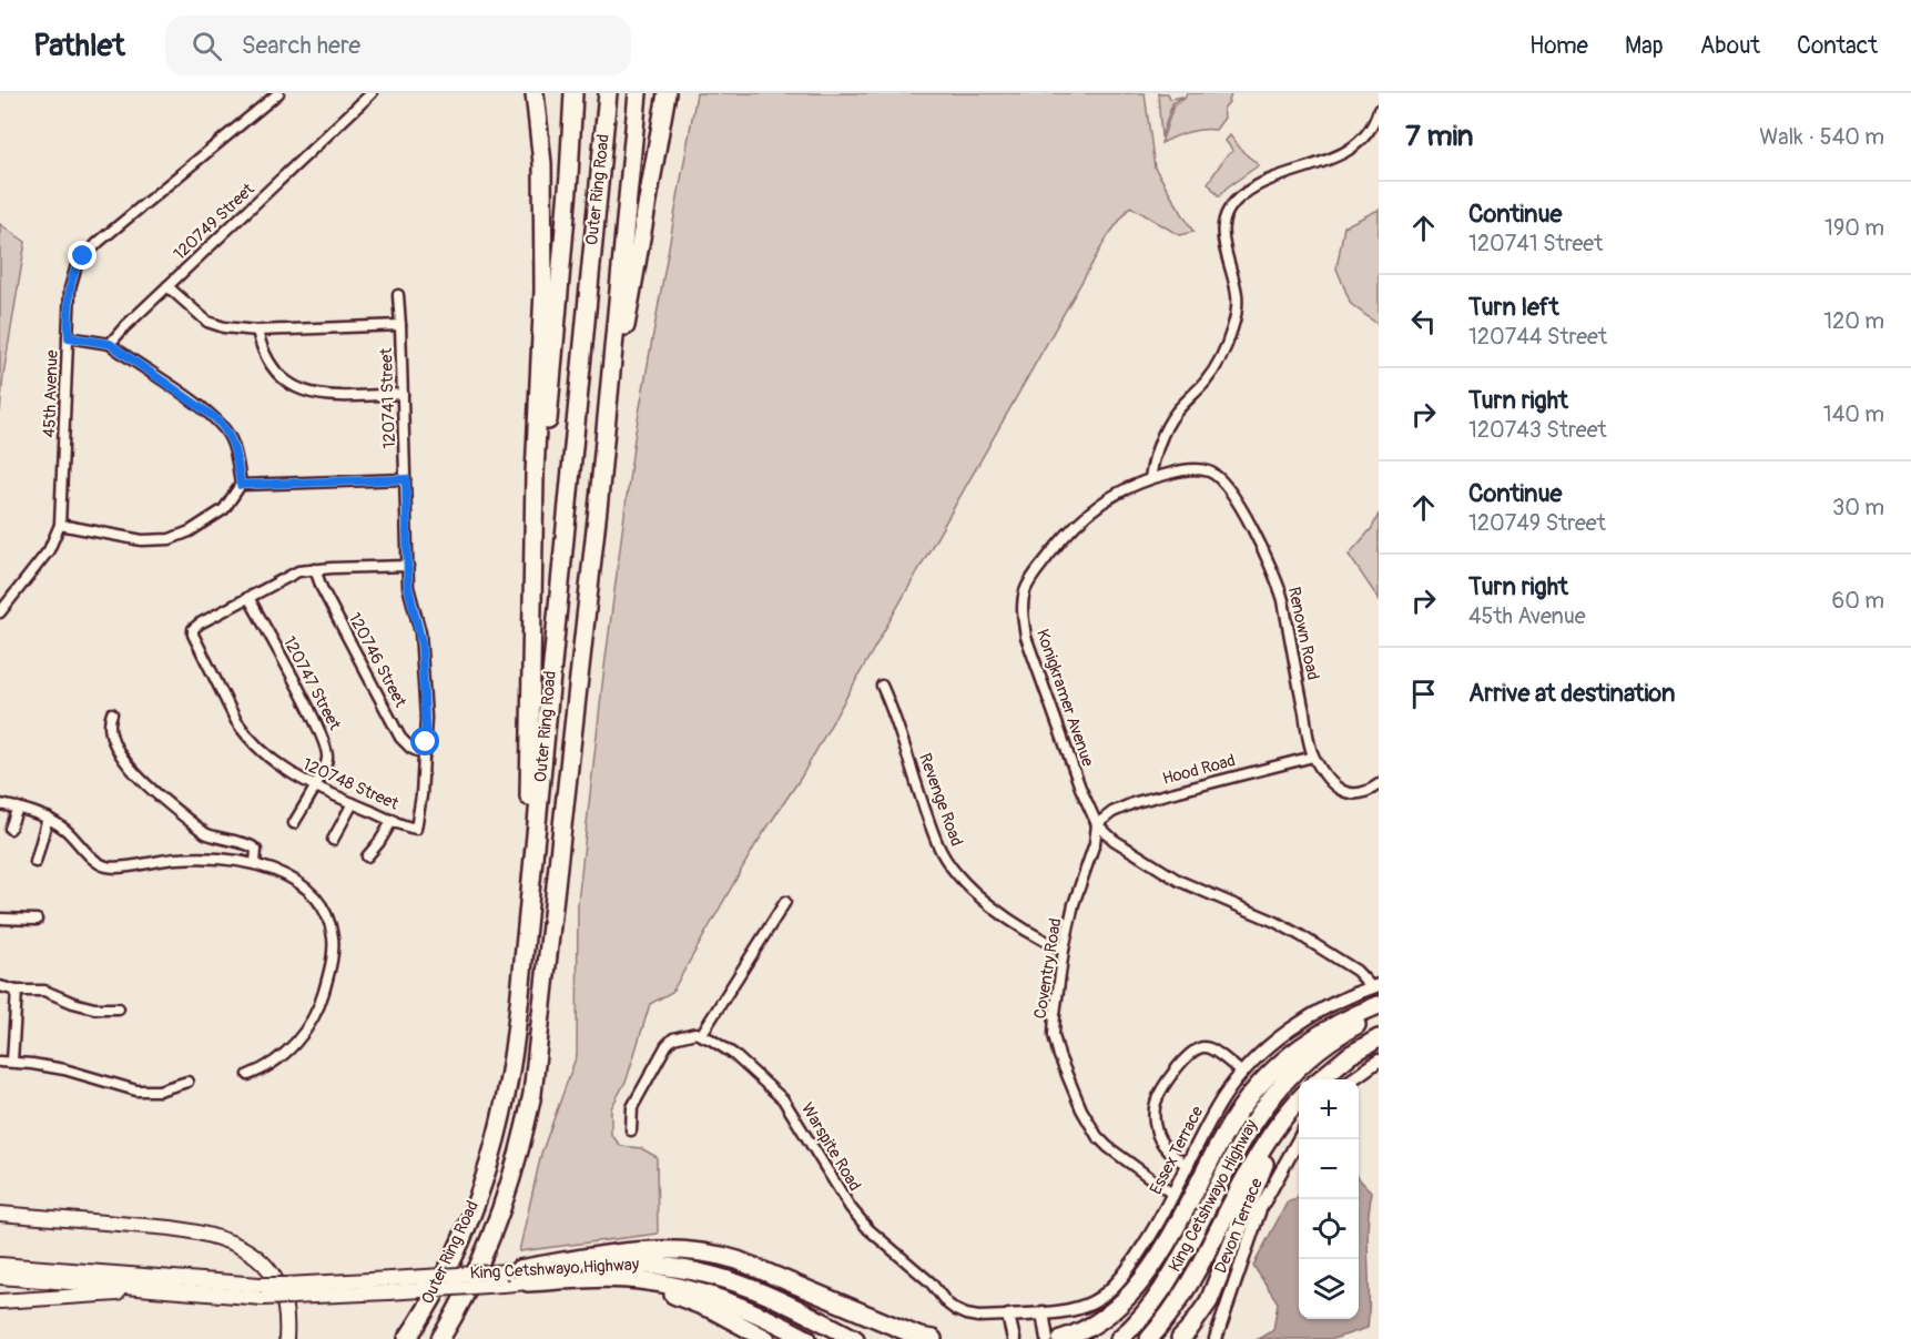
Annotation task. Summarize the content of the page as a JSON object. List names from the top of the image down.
{
  "streets": {
    "highway": ["Outer Ring Road", "King Cetshwayo Highway"],
    "street": [
      "120749 Street",
      "45th Avenue",
      "120741 Street",
      "Renown Road",
      "120746 Street",
      "120747 Street",
      "Konigkramer Avenue",
      "Hood Road",
      "120748 Street",
      "Revenge Road",
      "Coventry Road",
      "Warspite Road",
      "Essex Terrace",
      "Devon Terrace"
    ]
  },
  "crossings": [
    ["120749 Street", "120741 Street"],
    ["120741 Street", "120746 Street"],
    ["120741 Street", "120748 Street"],
    ["Renown Road", "Konigkramer Avenue"],
    ["Renown Road", "Hood Road"],
    ["120747 Street", "120748 Street"],
    ["Konigkramer Avenue", "Hood Road"],
    ["Konigkramer Avenue", "Coventry Road"],
    ["Konigkramer Avenue", "Essex Terrace"],
    ["Hood Road", "Coventry Road"],
    ["Revenge Road", "Coventry Road"],
    ["Coventry Road", "Essex Terrace"],
    ["Warspite Road", "Essex Terrace"]
  ],
  "page": {
    "header": "Pathlet",
    "search": "Search here",
    "nav": [
      "Home",
      "Map",
      "About",
      "Contact"
    ],
    "heading": ["7 min", "Walk · 540 m"],
    "list": [
      ["Continue", "120741 Street", "190 m"],
      ["Turn left", "120744 Street", "120 m"],
      ["Turn right", "120743 Street", "140 m"],
      ["Continue", "120749 Street", "30 m"],
      ["Turn right", "45th Avenue", "60 m"],
      "Arrive at destination"
    ],
    "map_buttons": ["+", "−"]
  }
}
